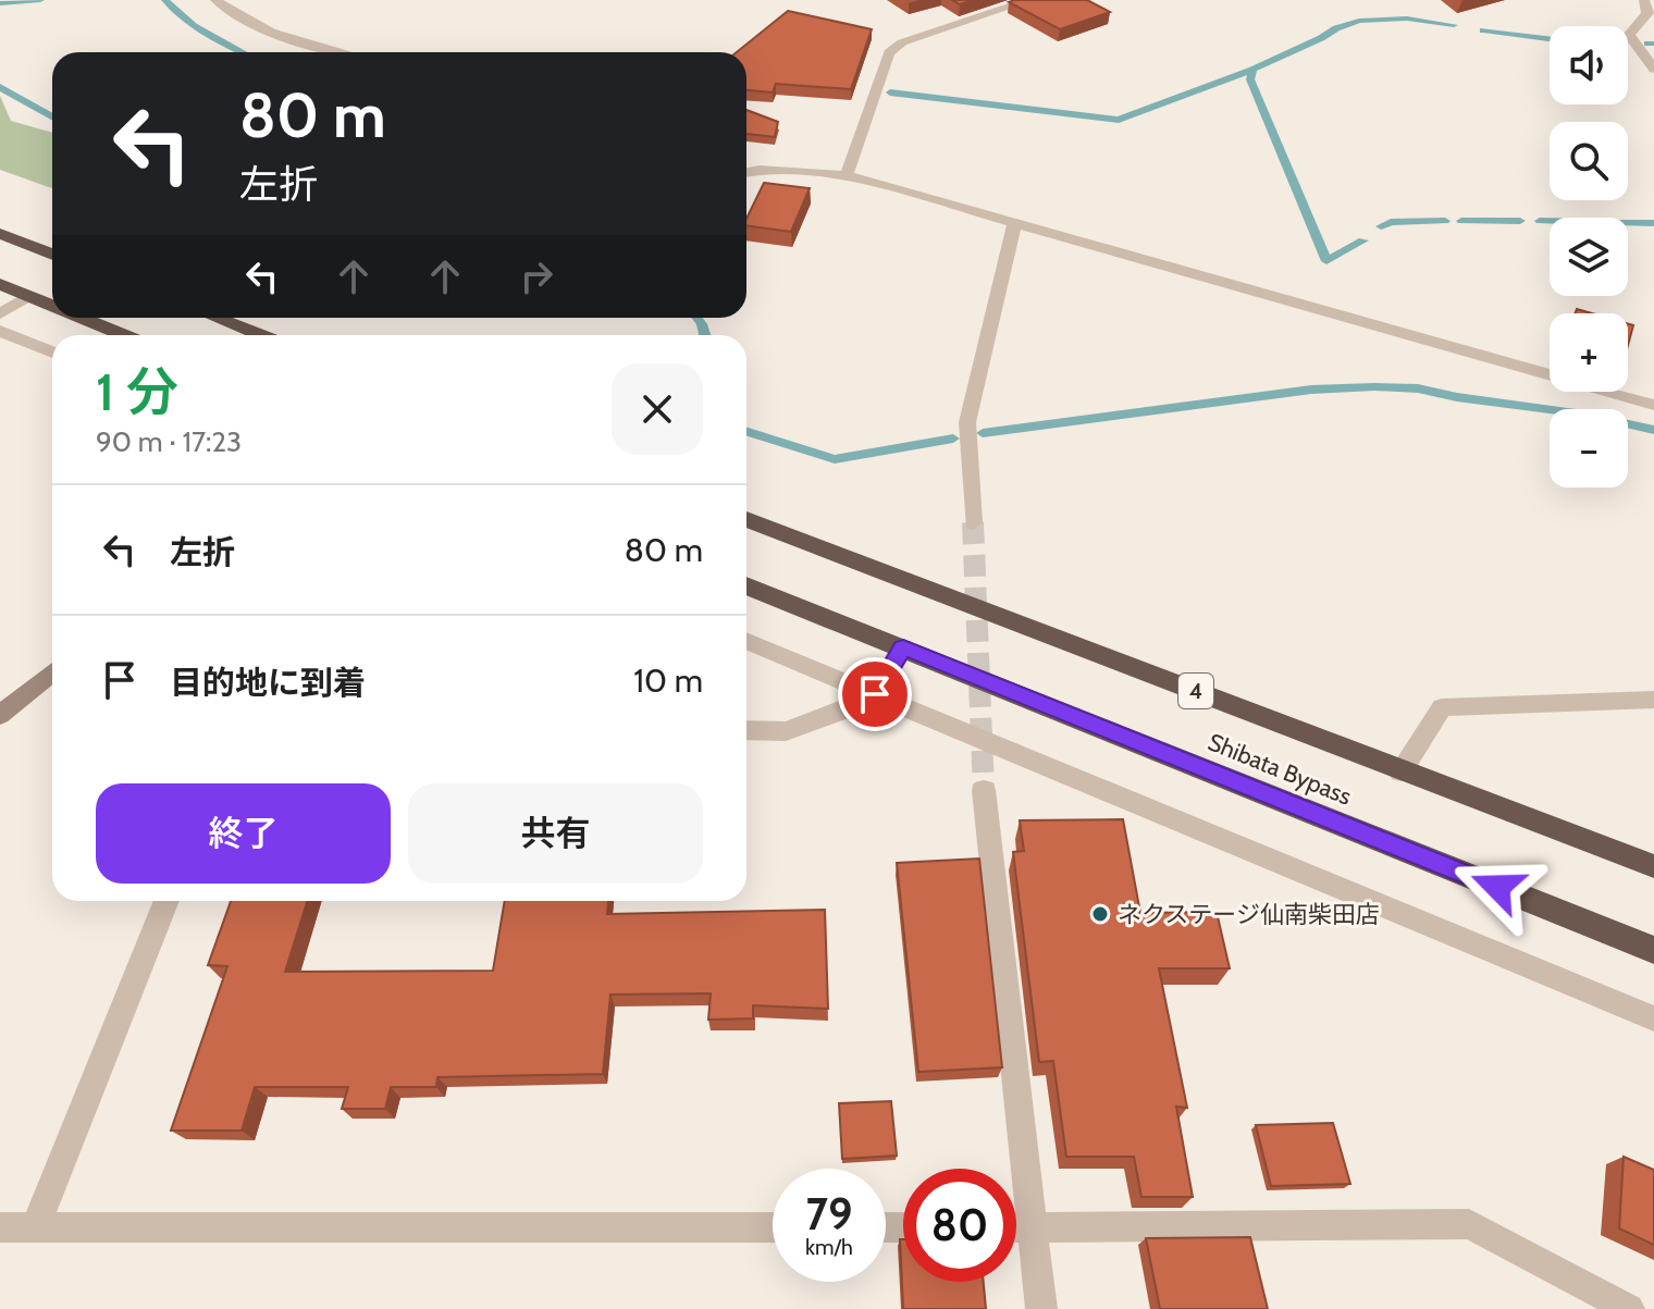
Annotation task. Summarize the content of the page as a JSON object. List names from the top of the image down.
{
  "streets": {
    "highway": ["4", "Shibata Bypass"]
  },
  "places": ["ネクステージ仙南柴田店"],
  "page": {
    "map_buttons": ["+", "−"],
    "turn": ["80 m", "左折"],
    "heading": ["1 分", "90 m · 17:23"],
    "list": [
      {
        "name": "左折",
        "value": "80 m"
      },
      {
        "name": "目的地に到着",
        "value": "10 m"
      }
    ],
    "buttons": ["終了", "共有"],
    "speed": "79 km/h",
    "limit": "80"
  }
}
